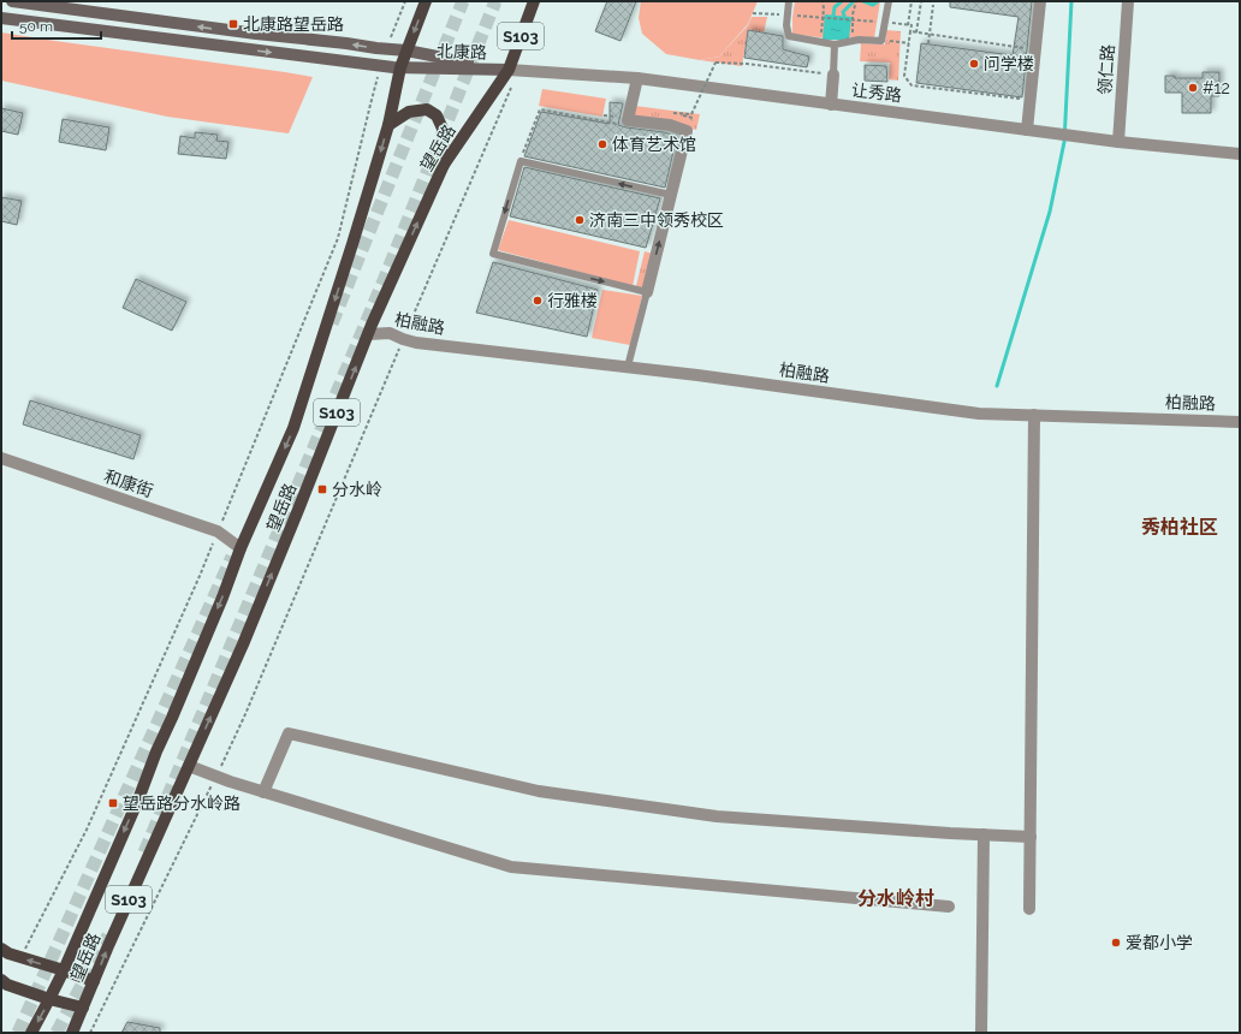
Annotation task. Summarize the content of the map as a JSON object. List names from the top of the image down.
{
  "streets": {
    "main road": ["S103", "北康路", "望岳路"],
    "street": [
      "领仁路",
      "让秀路",
      "柏融路",
      "和康街"
    ]
  },
  "crossings": [
    ["北康路", "让秀路"],
    ["北康路", "望岳路"],
    ["领仁路", "让秀路"],
    ["让秀路", "望岳路"],
    ["望岳路", "柏融路"],
    ["望岳路", "和康街"]
  ],
  "districts": ["秀柏社区", "分水岭村"],
  "places": {
    "transit": ["北康路望岳路", "分水岭", "望岳路分水岭路"],
    "other": [
      "问学楼",
      "#12",
      "体育艺术馆",
      "济南三中领秀校区",
      "行雅楼",
      "爱都小学"
    ]
  },
  "scale_bar": "50 m"
}
